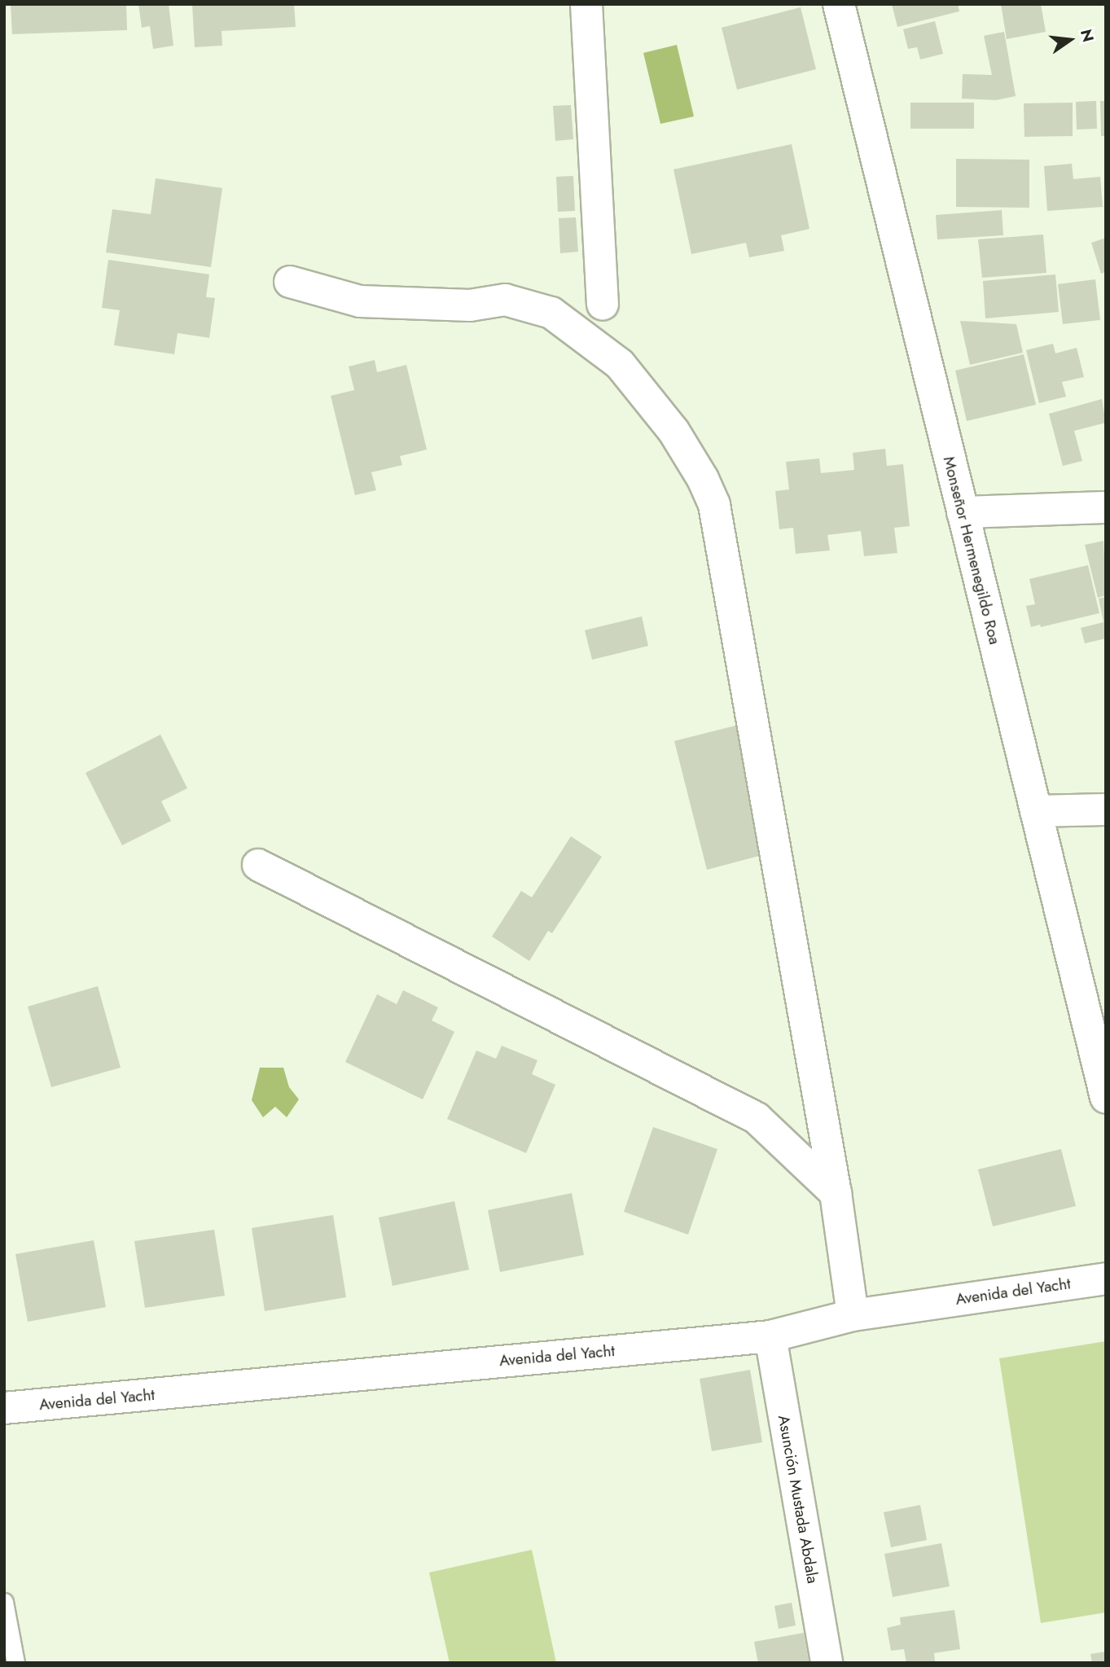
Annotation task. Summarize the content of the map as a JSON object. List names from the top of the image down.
{
  "streets": {
    "street": ["Monseñor Hermenegildo Roa", "Avenida del Yacht", "Asunción Mustada Abdala"]
  },
  "crossings": [
    ["Avenida del Yacht", "Asunción Mustada Abdala"]
  ],
  "north": "right"
}
